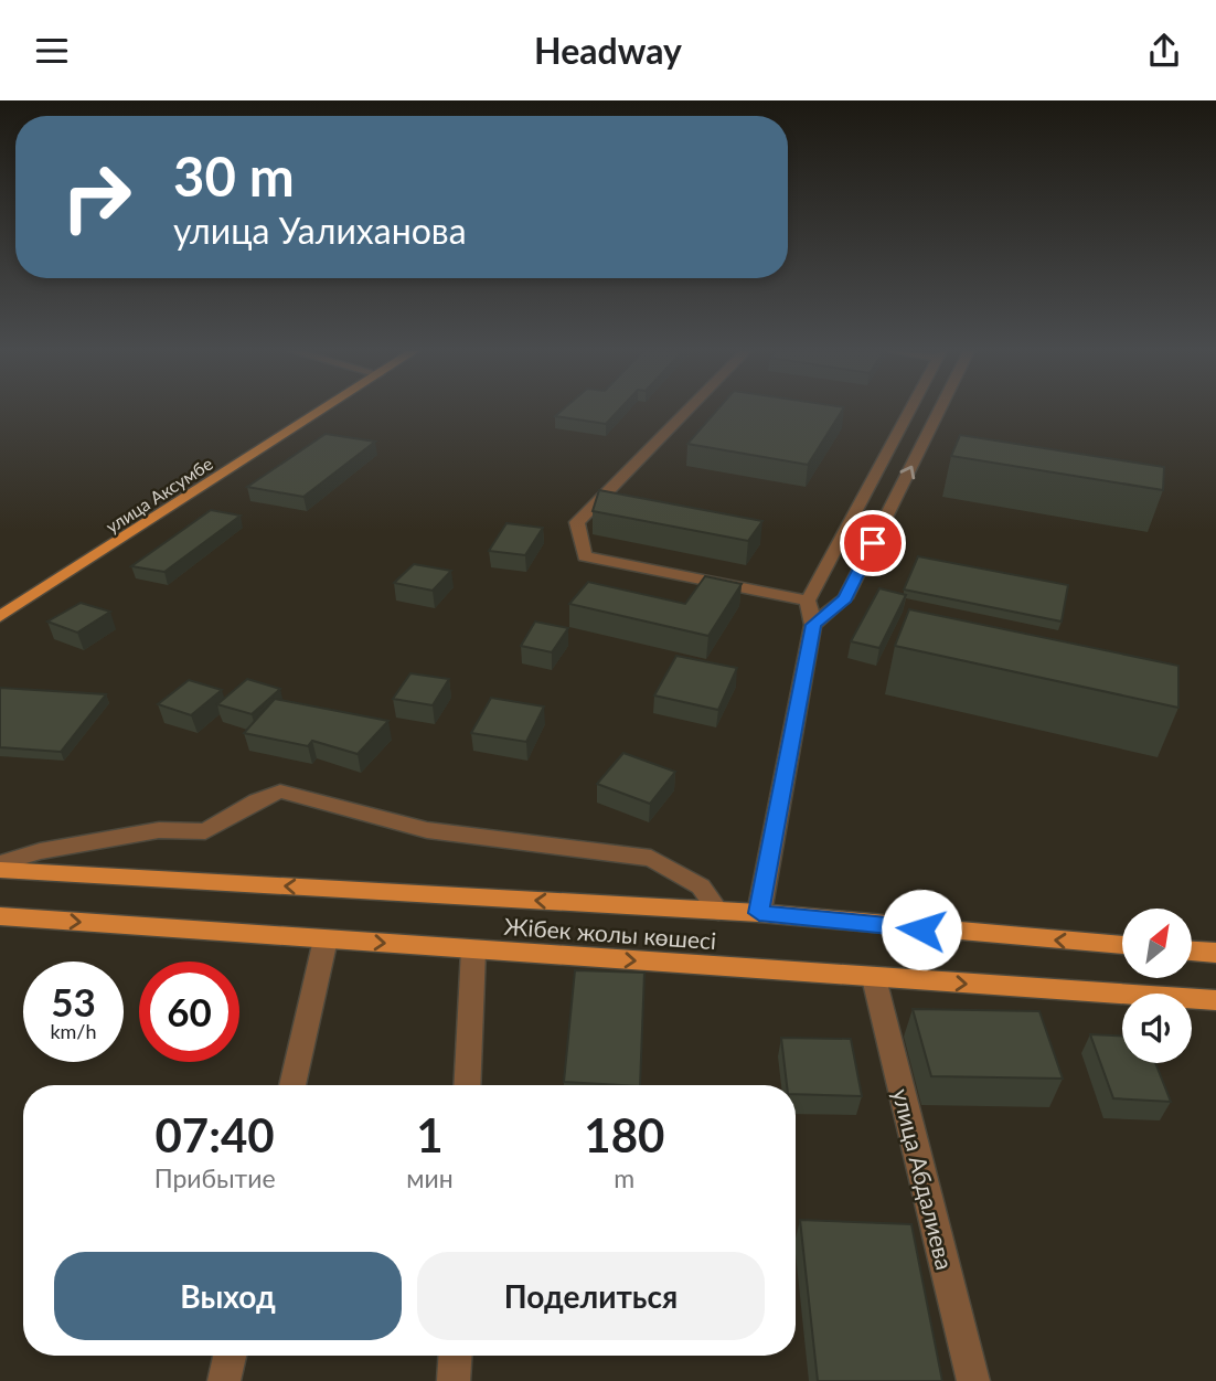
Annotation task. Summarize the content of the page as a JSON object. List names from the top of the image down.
{
  "streets": {
    "main road": ["улица Аксумбе", "Жібек жолы көшесі"],
    "street": ["улица Абдалиева"]
  },
  "crossings": [
    ["Жібек жолы көшесі", "улица Абдалиева"]
  ],
  "north": "top right",
  "page": {
    "header": "Headway",
    "turn": ["30 m", "улица Уалиханова"],
    "speed": "53 km/h",
    "limit": "60",
    "eta": [
      "07:40",
      "Прибытие",
      "1",
      "мин",
      "180",
      "m"
    ],
    "buttons": ["Выход", "Поделиться"]
  }
}
